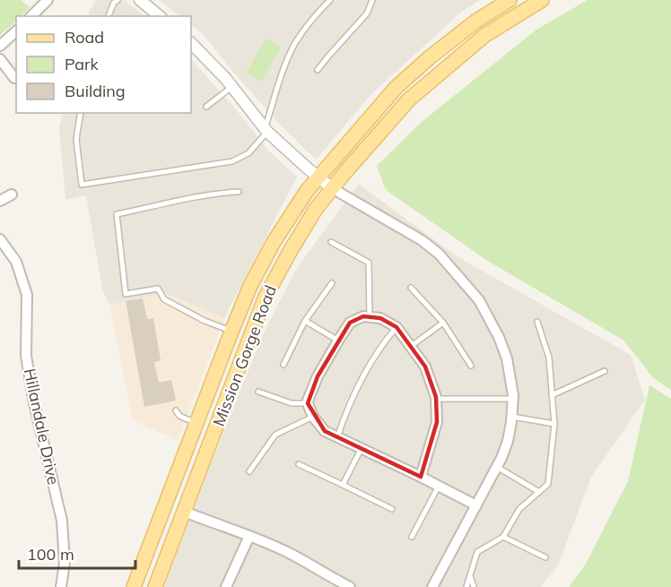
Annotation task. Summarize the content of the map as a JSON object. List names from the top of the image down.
{
  "streets": {
    "main road": ["Mission Gorge Road"],
    "street": ["Hillandale Drive"]
  },
  "legend": ["Road", "Park", "Building"],
  "scale_bar": "100 m"
}
